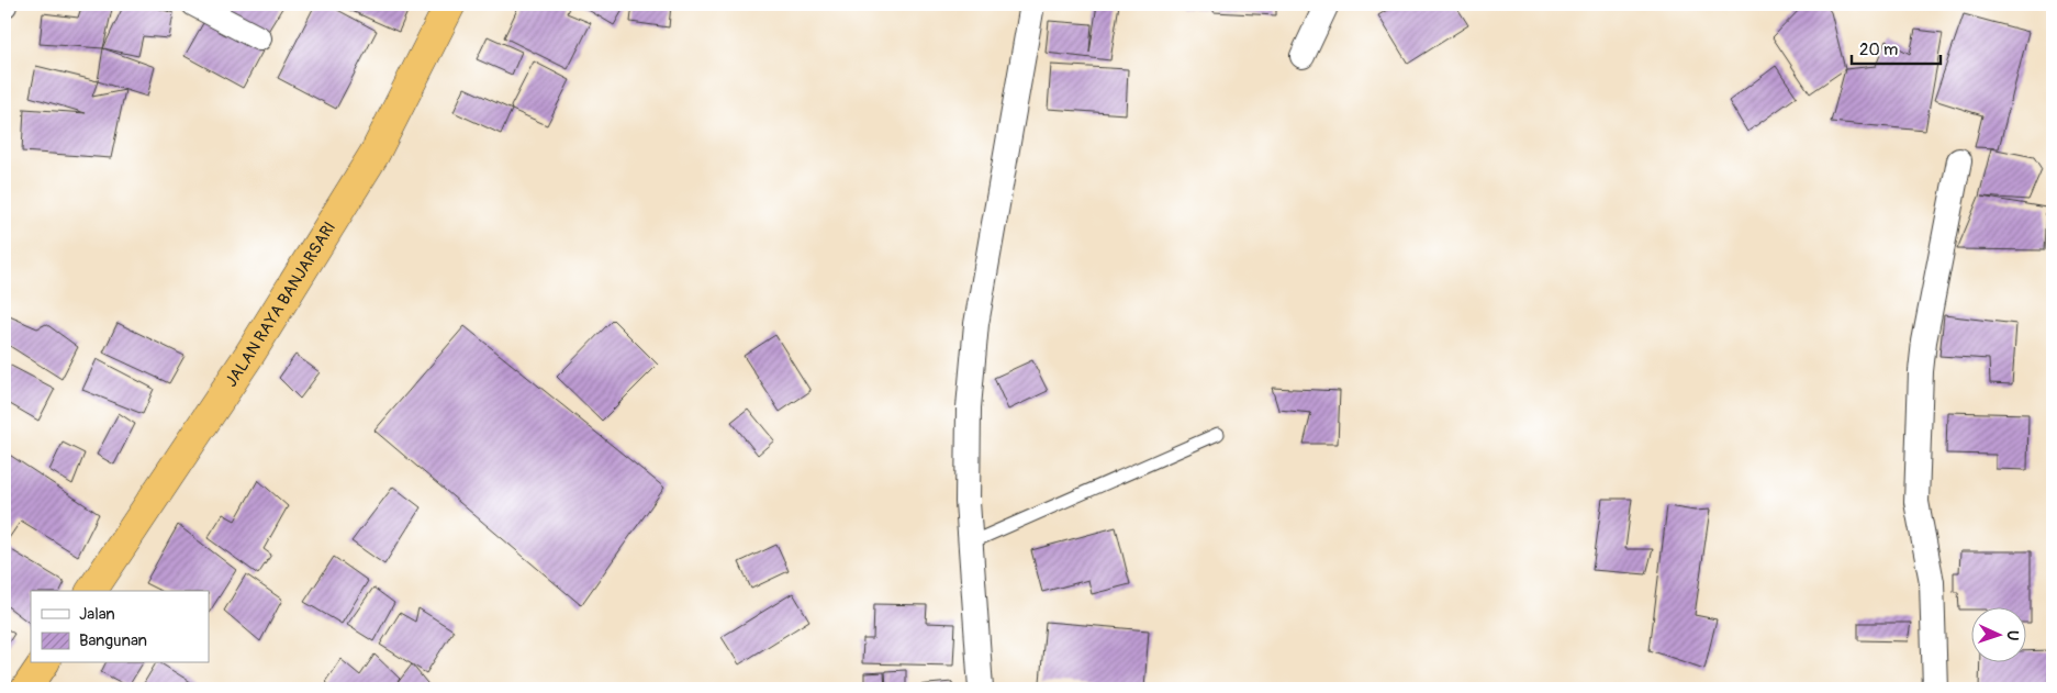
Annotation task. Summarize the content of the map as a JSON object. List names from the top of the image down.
{
  "streets": {
    "highway": ["JALAN RAYA BANJARSARI"]
  },
  "legend": ["Jalan", "Bangunan"],
  "scale_bar": "20 m",
  "north": "right"
}
